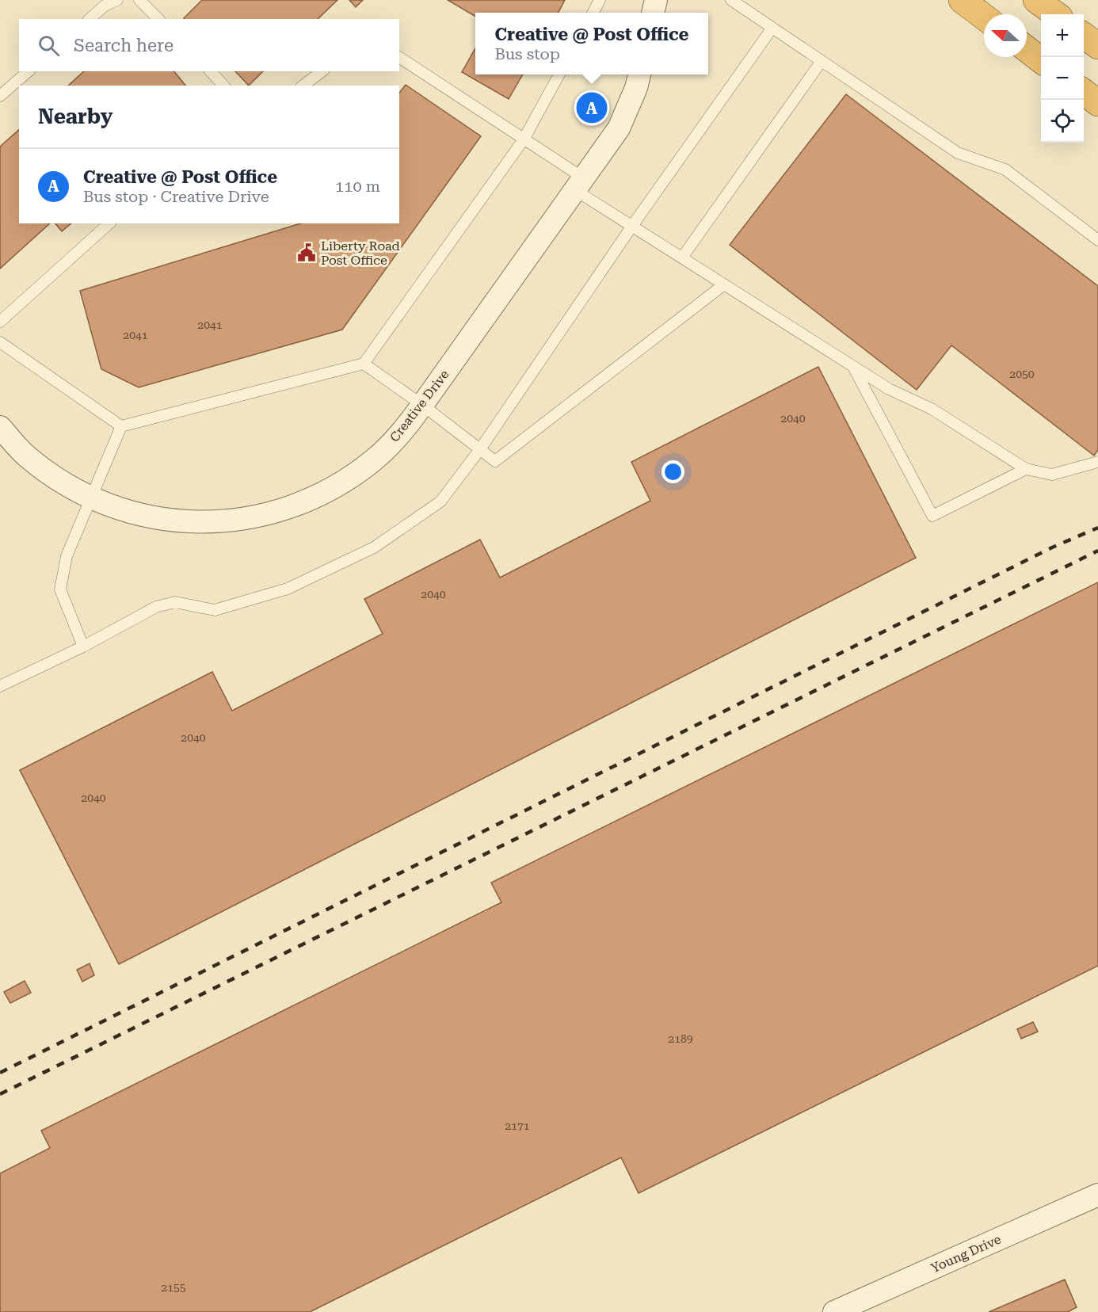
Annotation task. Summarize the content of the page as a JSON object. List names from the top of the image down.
{
  "streets": {
    "street": ["Creative Drive", "Young Drive"]
  },
  "places": {
    "public building": ["Liberty Road Post Office"]
  },
  "house_numbers": [
    "2041",
    "2041",
    "2050",
    "2040",
    "2040",
    "2040",
    "2040",
    "2189",
    "2171",
    "2155"
  ],
  "north": "left",
  "page": {
    "popup": ["Creative @ Post Office", "Bus stop"],
    "map_buttons": ["+", "−"],
    "search": "Search here",
    "heading": "Nearby",
    "pins": "A",
    "list": [
      {
        "mark": "A",
        "name": "Creative @ Post Office",
        "note": "Bus stop · Creative Drive",
        "value": "110 m"
      }
    ]
  }
}
